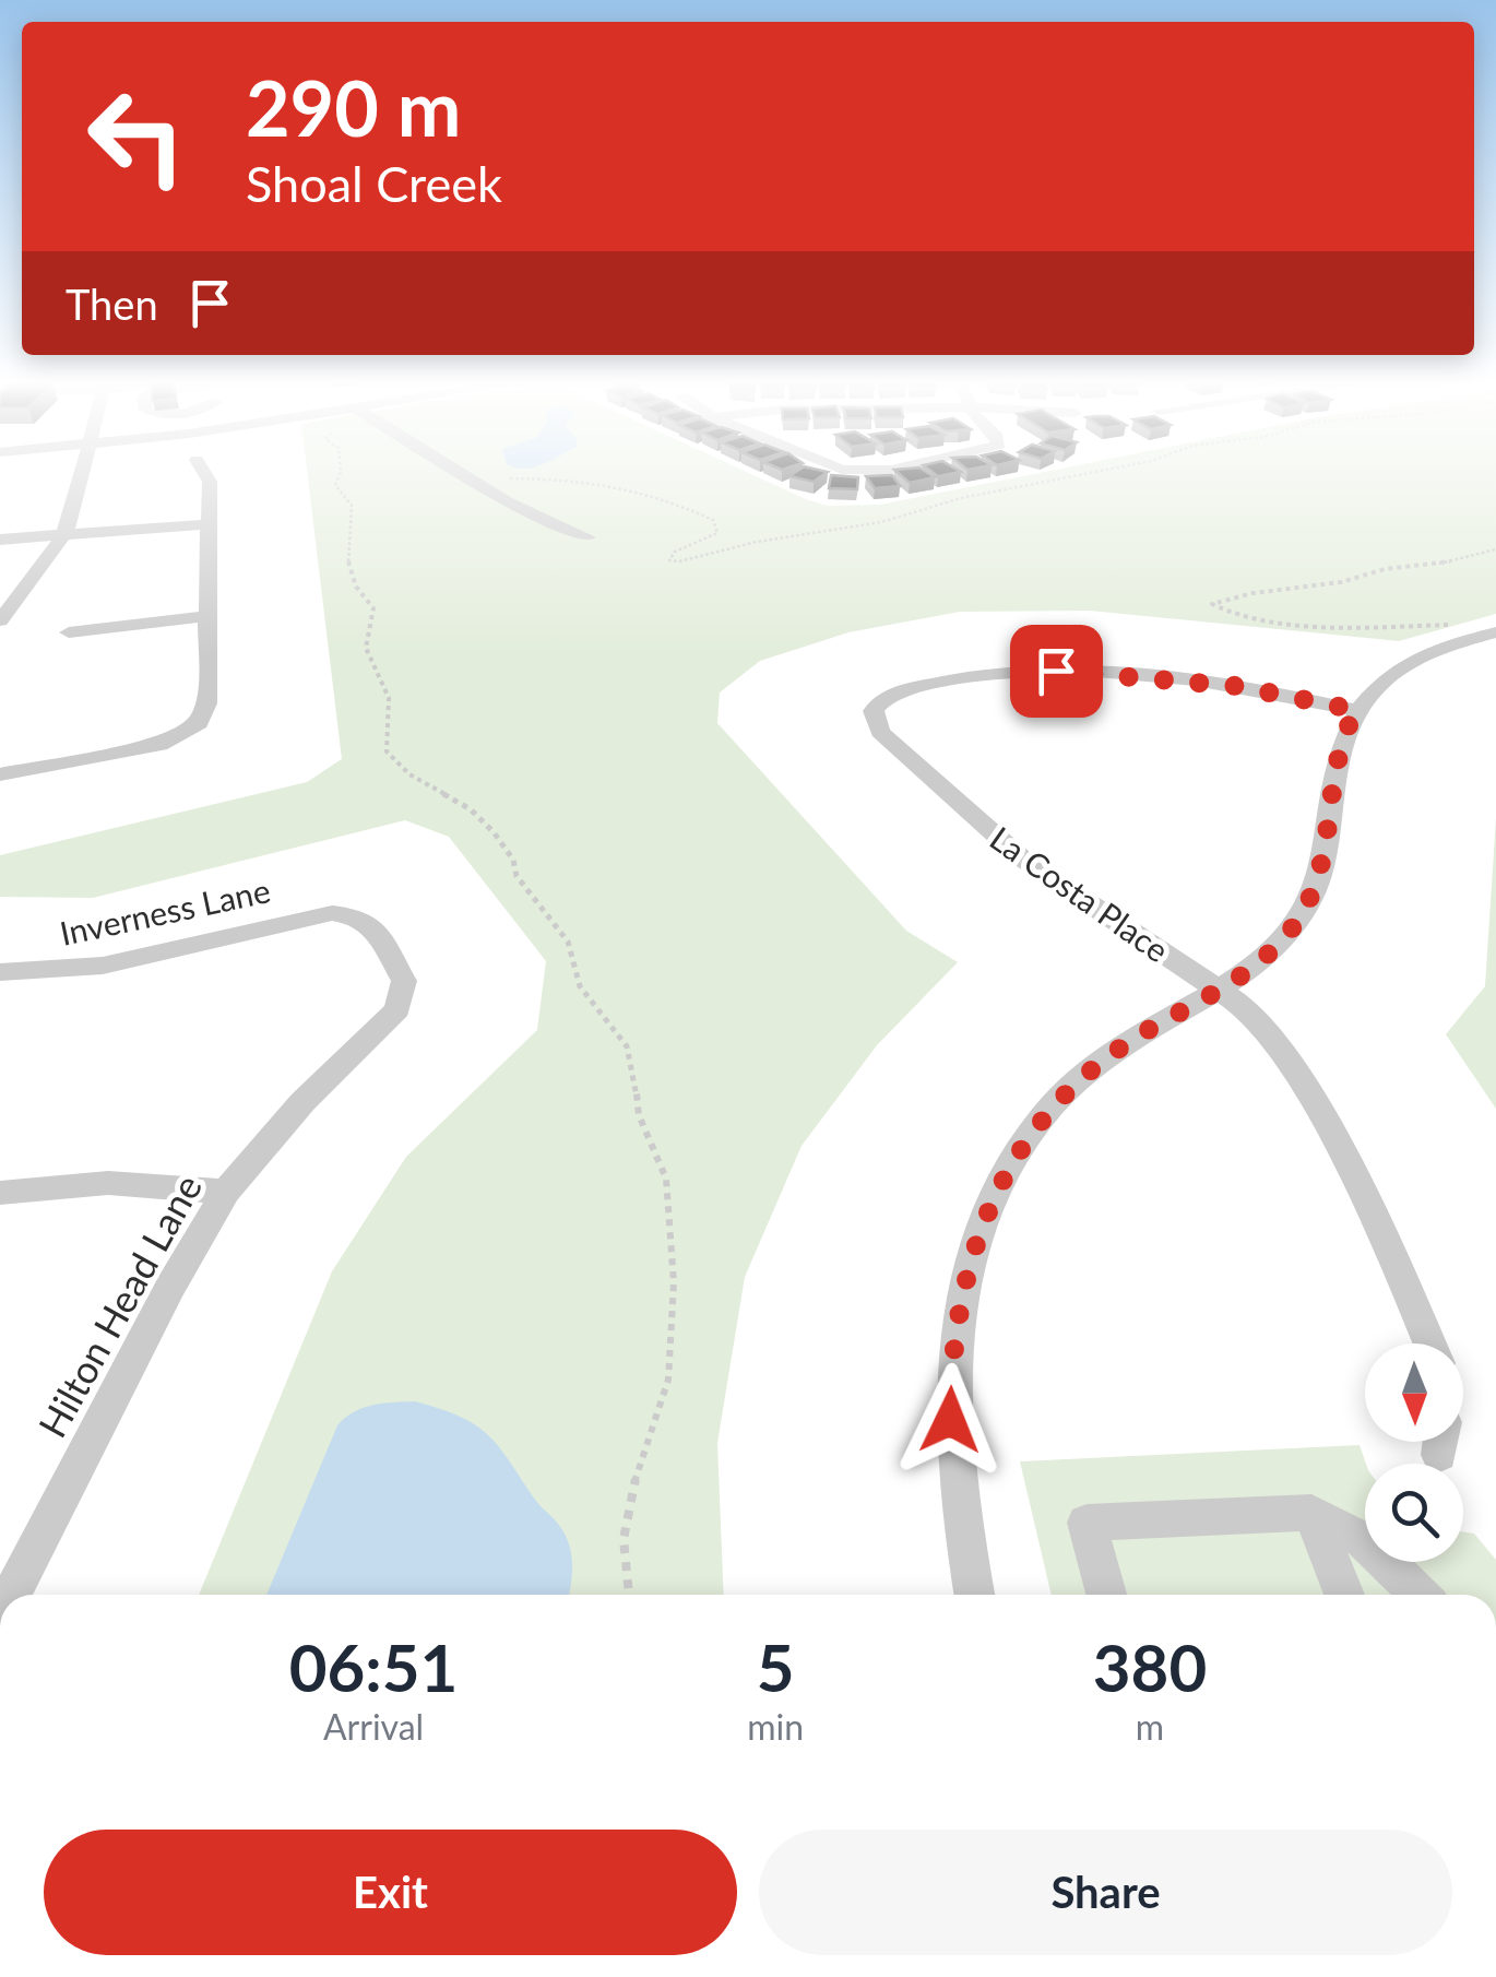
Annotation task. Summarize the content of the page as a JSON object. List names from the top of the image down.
{
  "streets": {
    "street": ["La Costa Place", "Inverness Lane", "Hilton Head Lane"]
  },
  "crossings": [
    ["Inverness Lane", "Hilton Head Lane"]
  ],
  "north": "bottom",
  "page": {
    "turn": ["290 m", "Shoal Creek"],
    "then": "Then",
    "eta": [
      "06:51",
      "Arrival",
      "5",
      "min",
      "380",
      "m"
    ],
    "buttons": ["Exit", "Share"]
  }
}
